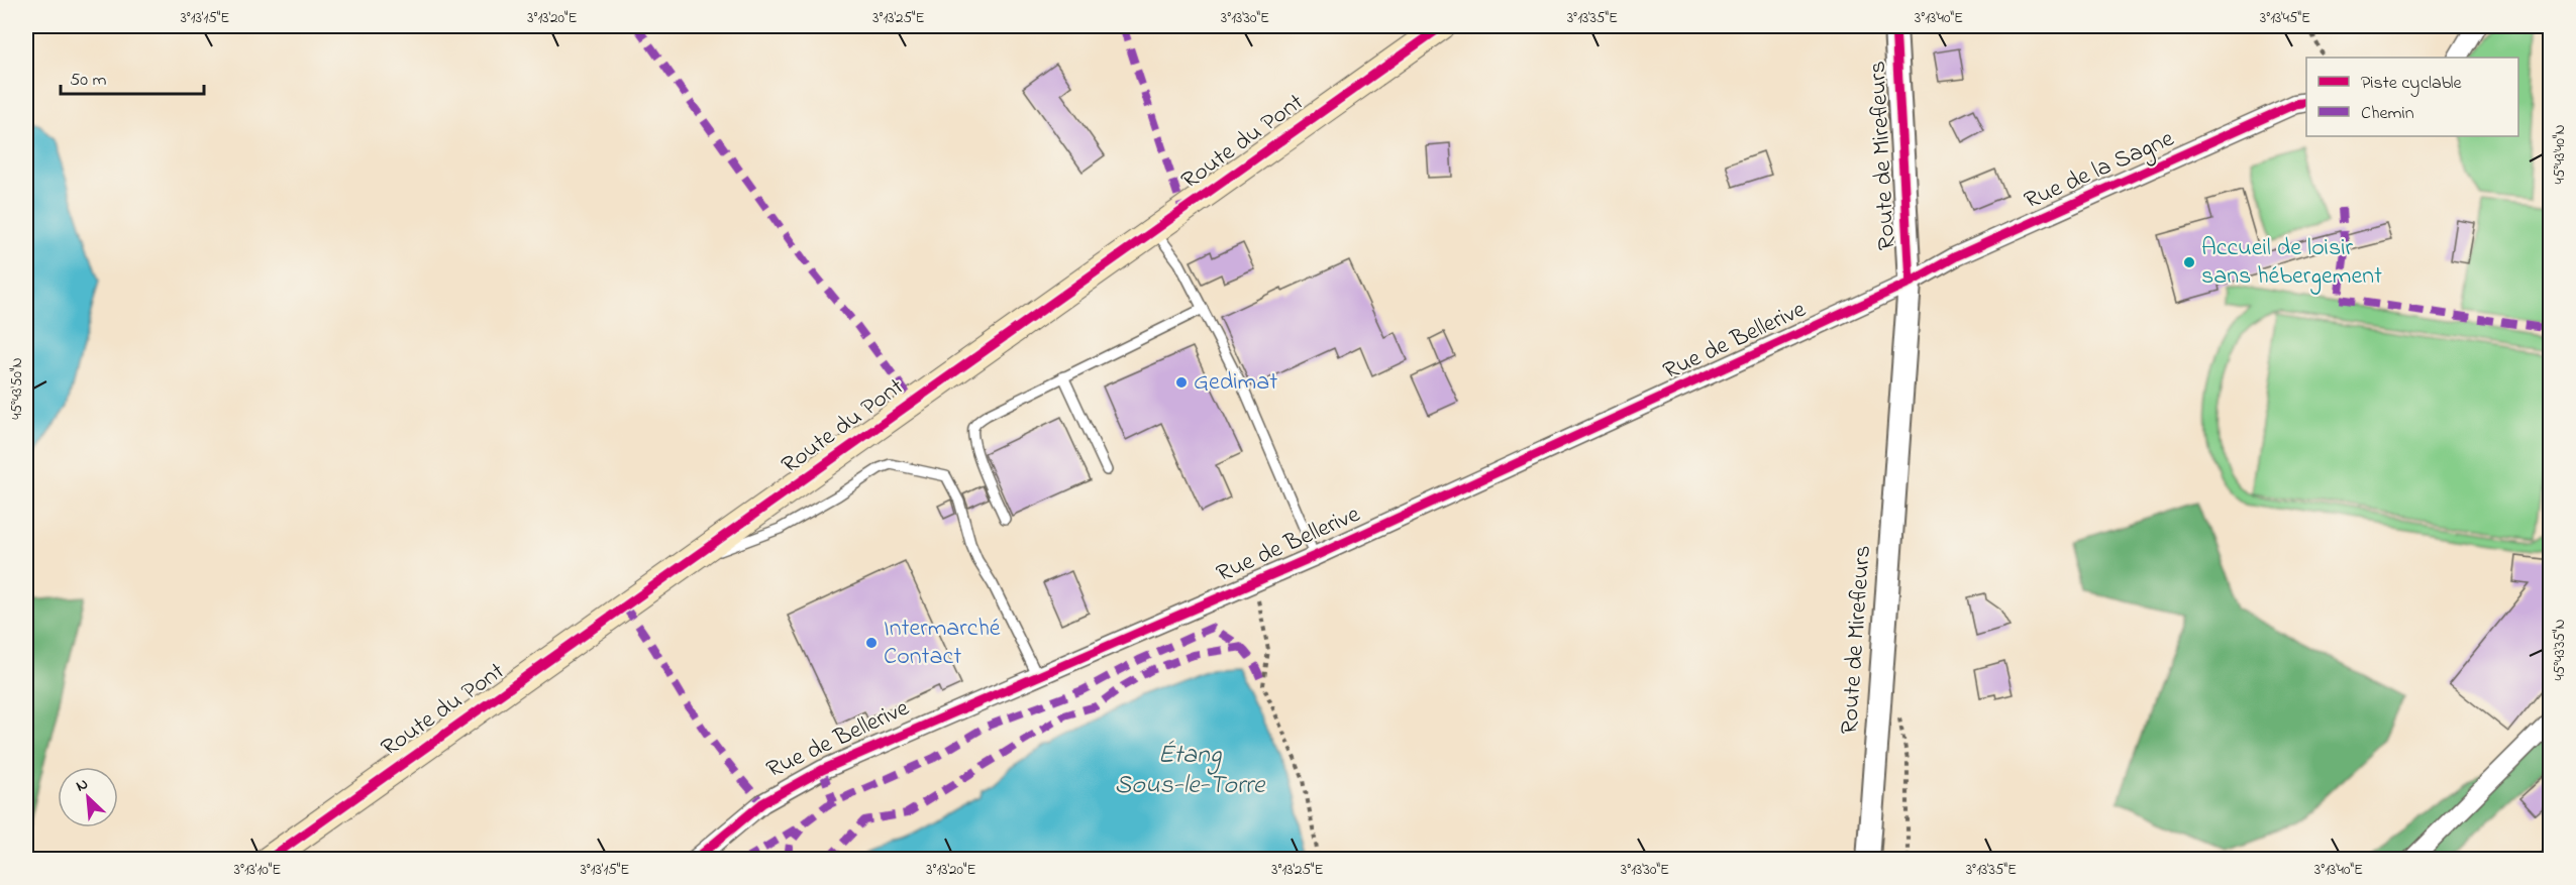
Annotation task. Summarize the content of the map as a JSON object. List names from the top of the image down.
{
  "streets": {
    "main road": ["Route du Pont"],
    "street": ["Route de Mirefleurs", "Rue de la Sagne", "Rue de Bellerive"]
  },
  "crossings": [
    ["Route de Mirefleurs", "Rue de la Sagne"],
    ["Route de Mirefleurs", "Rue de Bellerive"],
    ["Rue de la Sagne", "Rue de Bellerive"]
  ],
  "water": ["Étang Sous-le-Torre"],
  "places": ["Accueil de loisir sans hébergement", "Gedimat", "Intermarché Contact"],
  "legend": ["Piste cyclable", "Chemin"],
  "scale_bar": "50 m",
  "north": "top left",
  "coordinates": [
    "3°13'15\"E",
    "3°13'20\"E",
    "3°13'25\"E",
    "3°13'30\"E",
    "3°13'35\"E",
    "3°13'40\"E",
    "3°13'45\"E",
    "45°43'40\"N",
    "45°43'50\"N",
    "45°43'35\"N",
    "3°13'10\"E"
  ]
}
